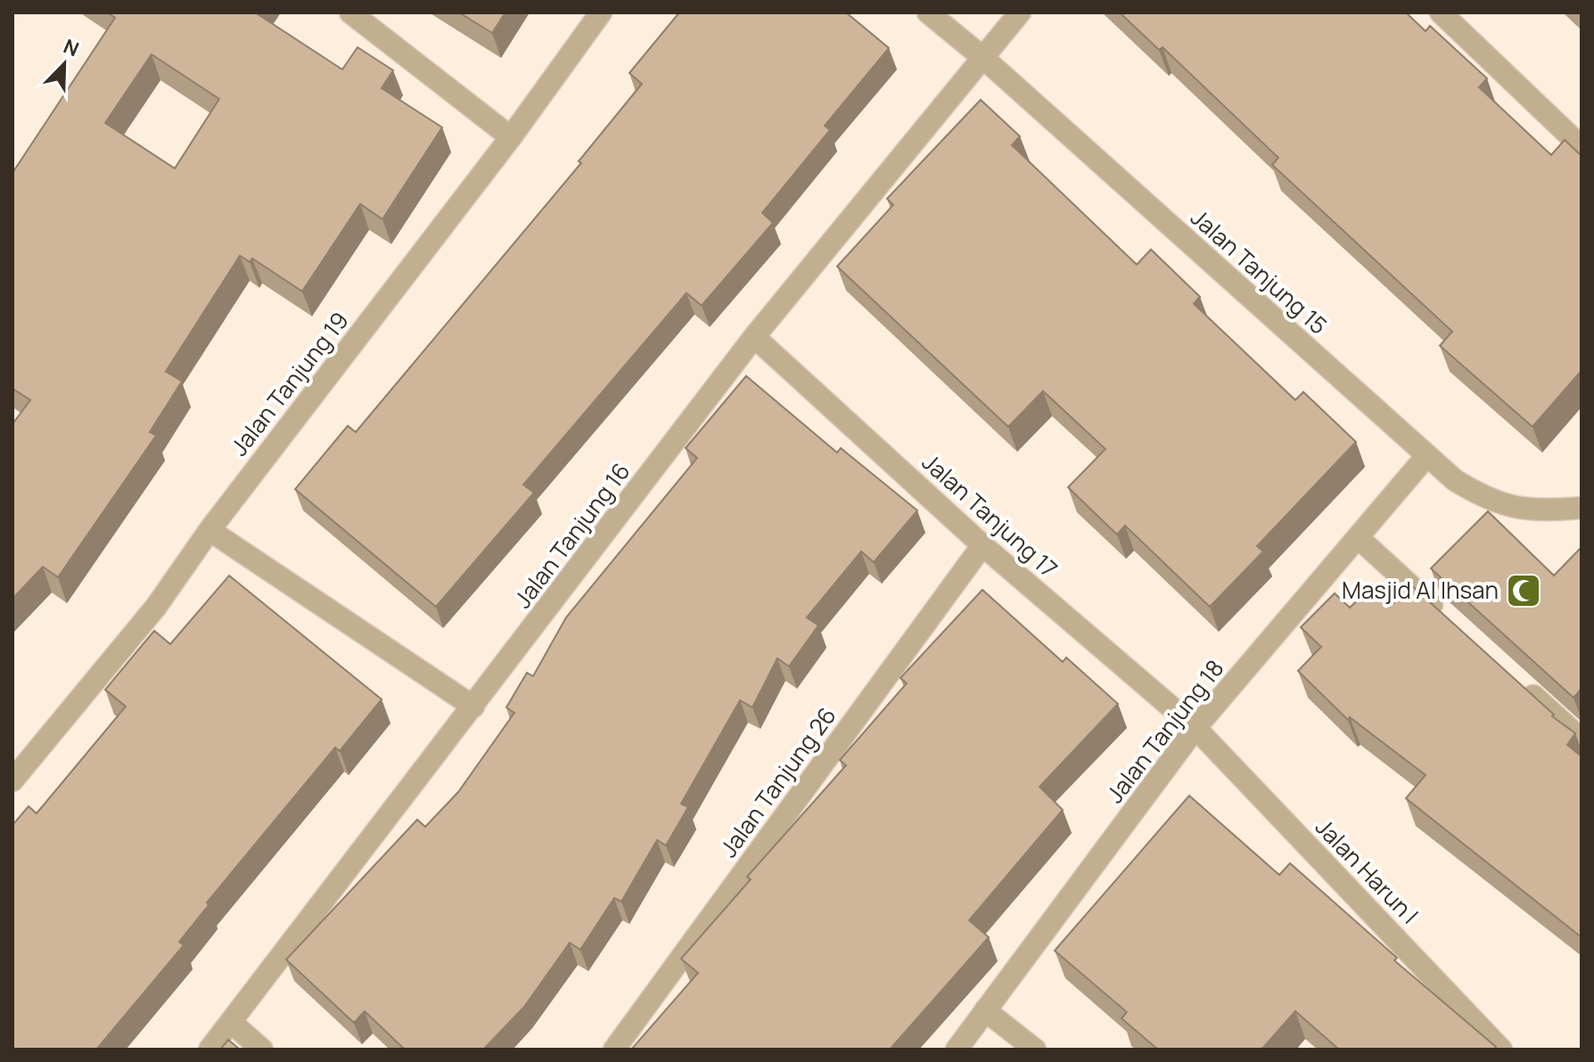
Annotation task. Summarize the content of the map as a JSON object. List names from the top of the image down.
{
  "streets": {
    "street": [
      "Jalan Tanjung 15",
      "Jalan Tanjung 19",
      "Jalan Tanjung 17",
      "Jalan Tanjung 16",
      "Jalan Tanjung 18",
      "Jalan Tanjung 26",
      "Jalan Harun I"
    ]
  },
  "crossings": [
    ["Jalan Tanjung 15", "Jalan Tanjung 16"],
    ["Jalan Tanjung 15", "Jalan Tanjung 18"],
    ["Jalan Tanjung 17", "Jalan Tanjung 16"],
    ["Jalan Tanjung 17", "Jalan Tanjung 18"],
    ["Jalan Tanjung 17", "Jalan Tanjung 26"],
    ["Jalan Tanjung 17", "Jalan Harun I"],
    ["Jalan Tanjung 18", "Jalan Harun I"]
  ],
  "places": {
    "mosque": ["Masjid Al Ihsan"]
  },
  "north": "top right"
}
